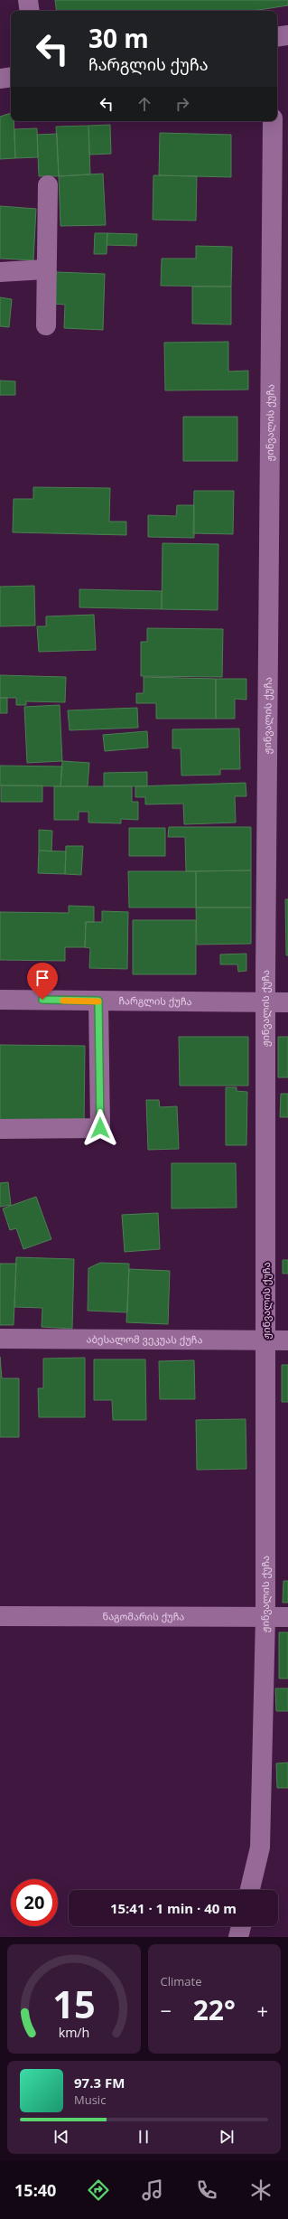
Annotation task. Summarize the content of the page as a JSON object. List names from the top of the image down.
{
  "streets": {
    "street": [
      "ჟინვალის ქუჩა",
      "ჩარგლის ქუჩა",
      "აბესალომ ვეკუას ქუჩა",
      "ნაგომარის ქუჩა"
    ]
  },
  "crossings": [
    ["ჟინვალის ქუჩა", "ჩარგლის ქუჩა"],
    ["ჟინვალის ქუჩა", "აბესალომ ვეკუას ქუჩა"],
    ["ჟინვალის ქუჩა", "ნაგომარის ქუჩა"]
  ],
  "page": {
    "turn": ["30 m", "ჩარგლის ქუჩა"],
    "limit": "20",
    "trip": "15:41 · 1 min · 40 m",
    "tile": "Climate",
    "heat": ["−", "22°", "+"],
    "song": ["97.3 FM", "Music"],
    "tabs": "15:40",
    "gauge": ["15", "km/h"]
  }
}
